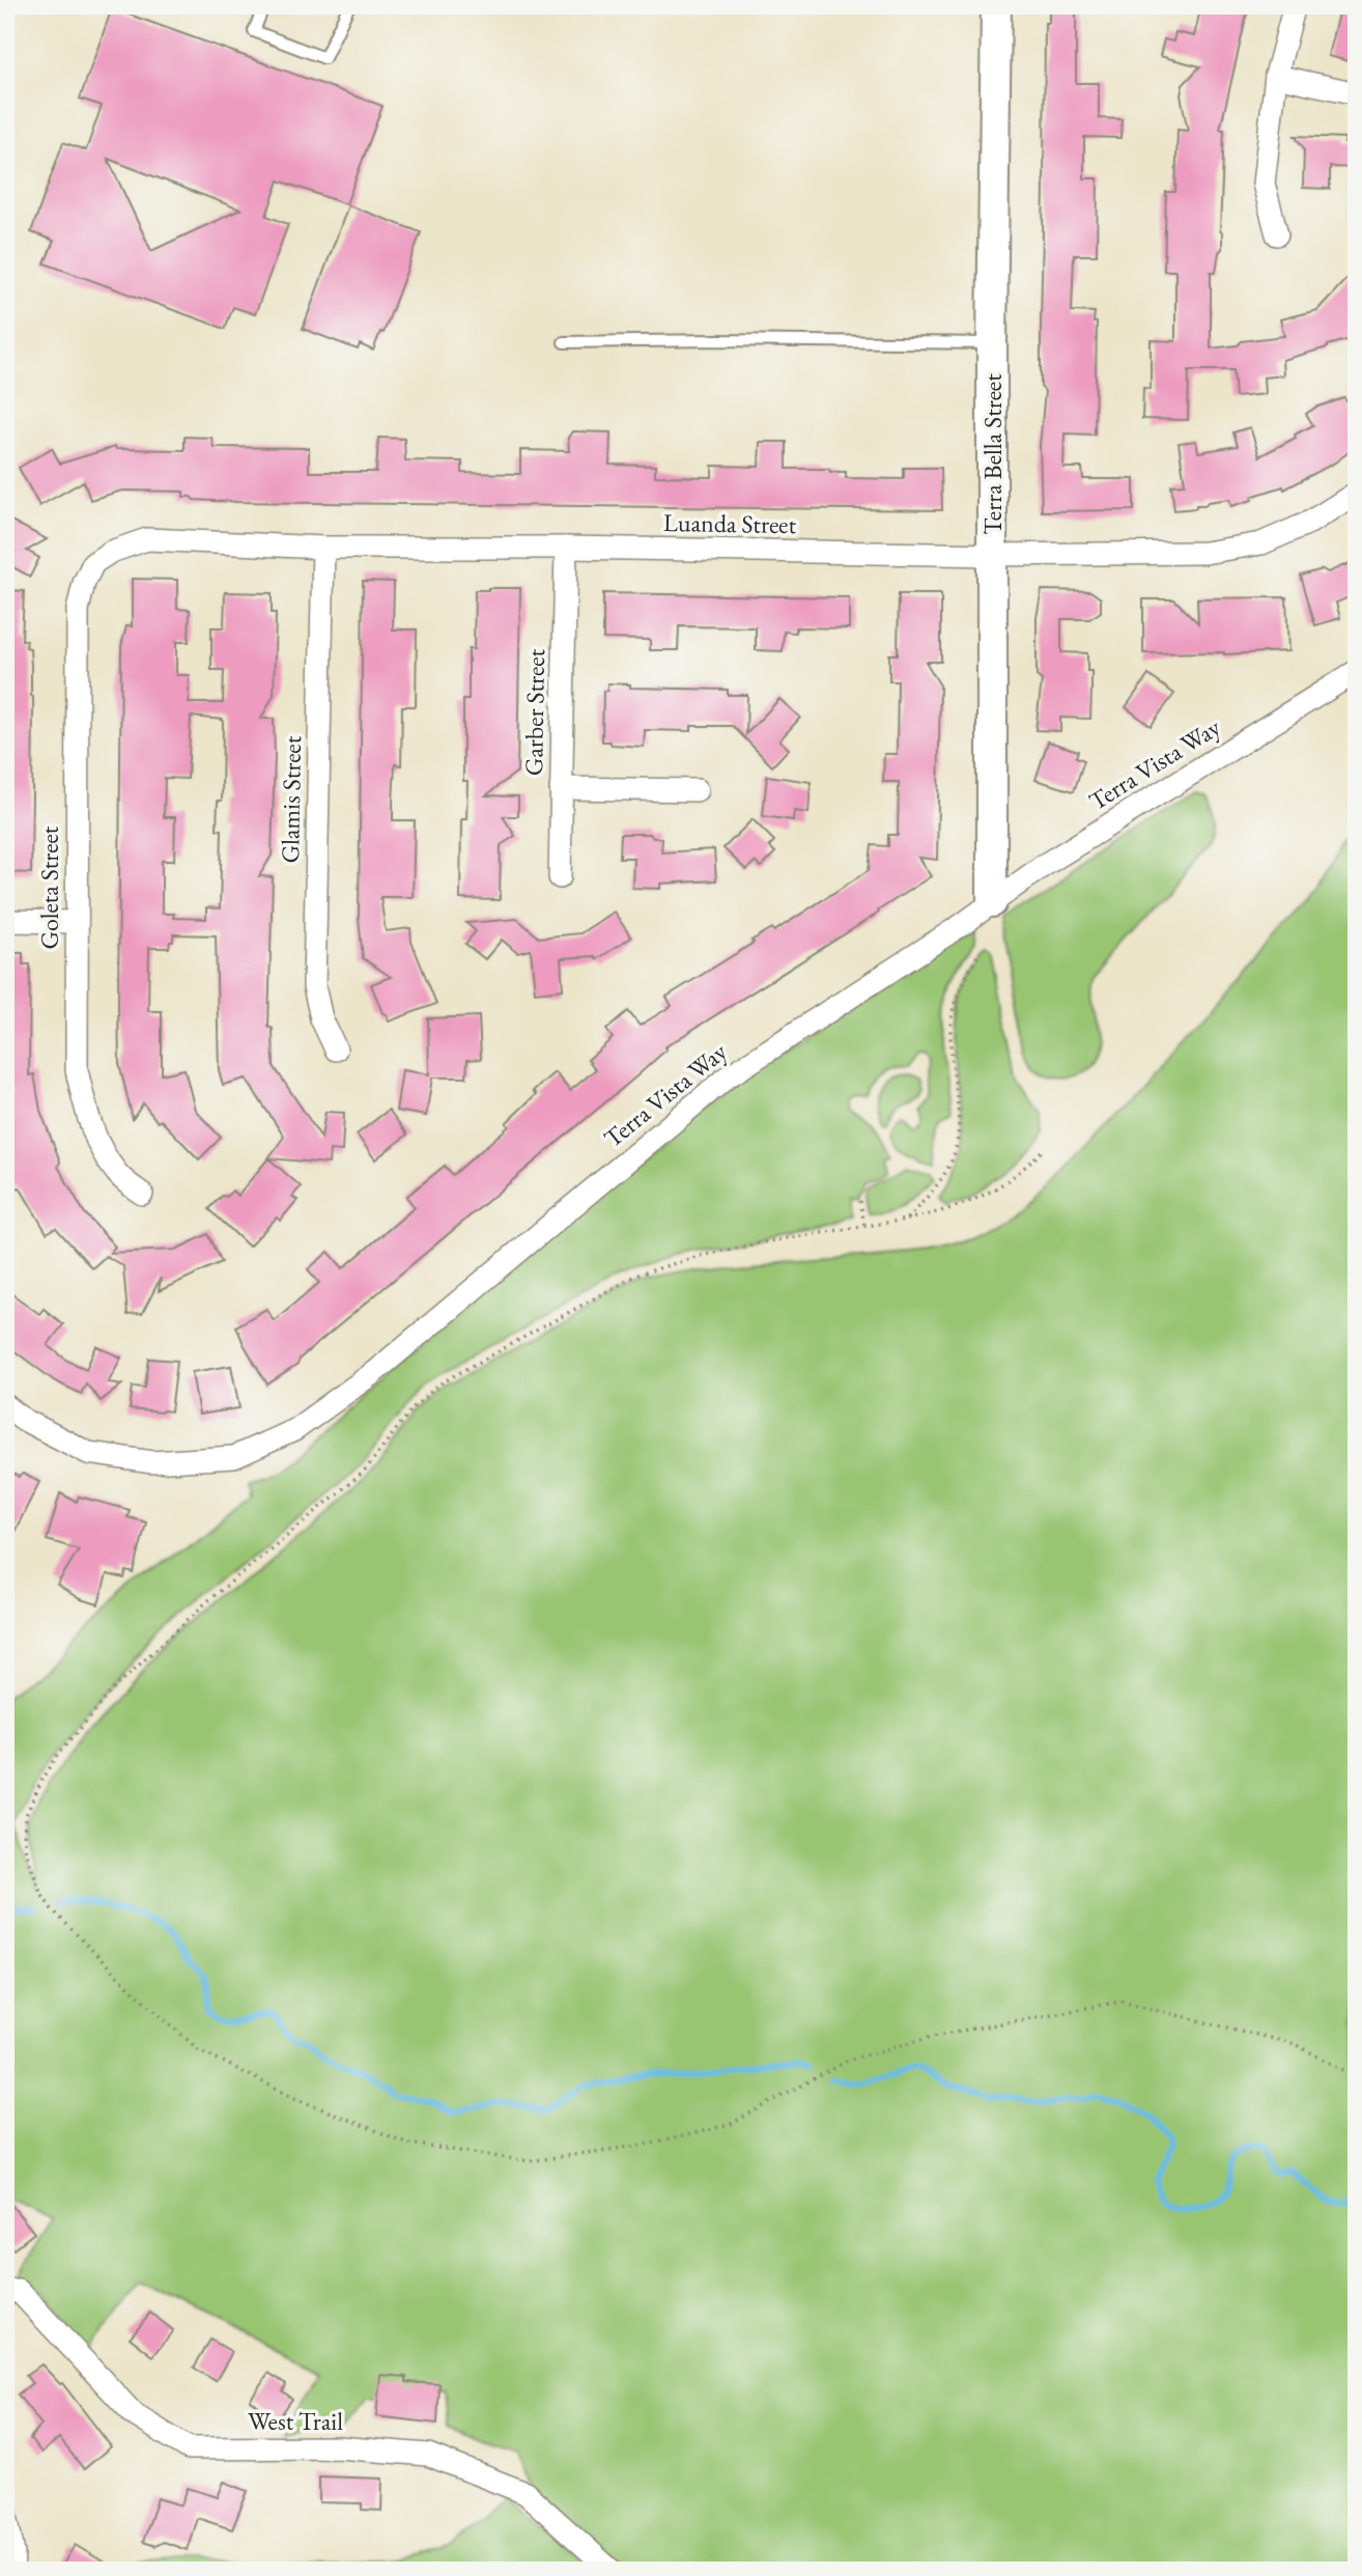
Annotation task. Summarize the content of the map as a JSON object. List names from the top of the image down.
{
  "streets": {
    "street": [
      "Terra Bella Street",
      "Luanda Street",
      "Garber Street",
      "Terra Vista Way",
      "Glamis Street",
      "Goleta Street",
      "West Trail"
    ]
  },
  "crossings": [
    ["Terra Bella Street", "Luanda Street"],
    ["Terra Bella Street", "Terra Vista Way"],
    ["Luanda Street", "Garber Street"],
    ["Luanda Street", "Glamis Street"],
    ["Luanda Street", "Goleta Street"]
  ]
}
